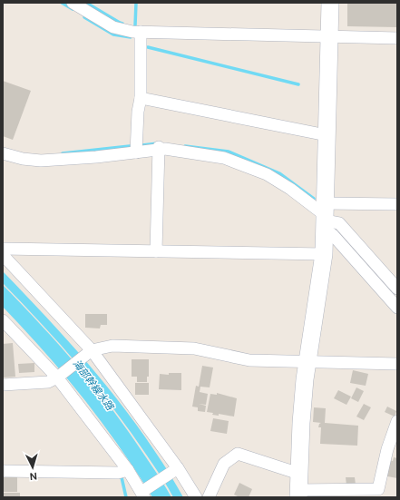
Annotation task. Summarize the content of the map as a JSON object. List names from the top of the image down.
{
  "water": ["海部幹線水路"],
  "north": "bottom"
}
